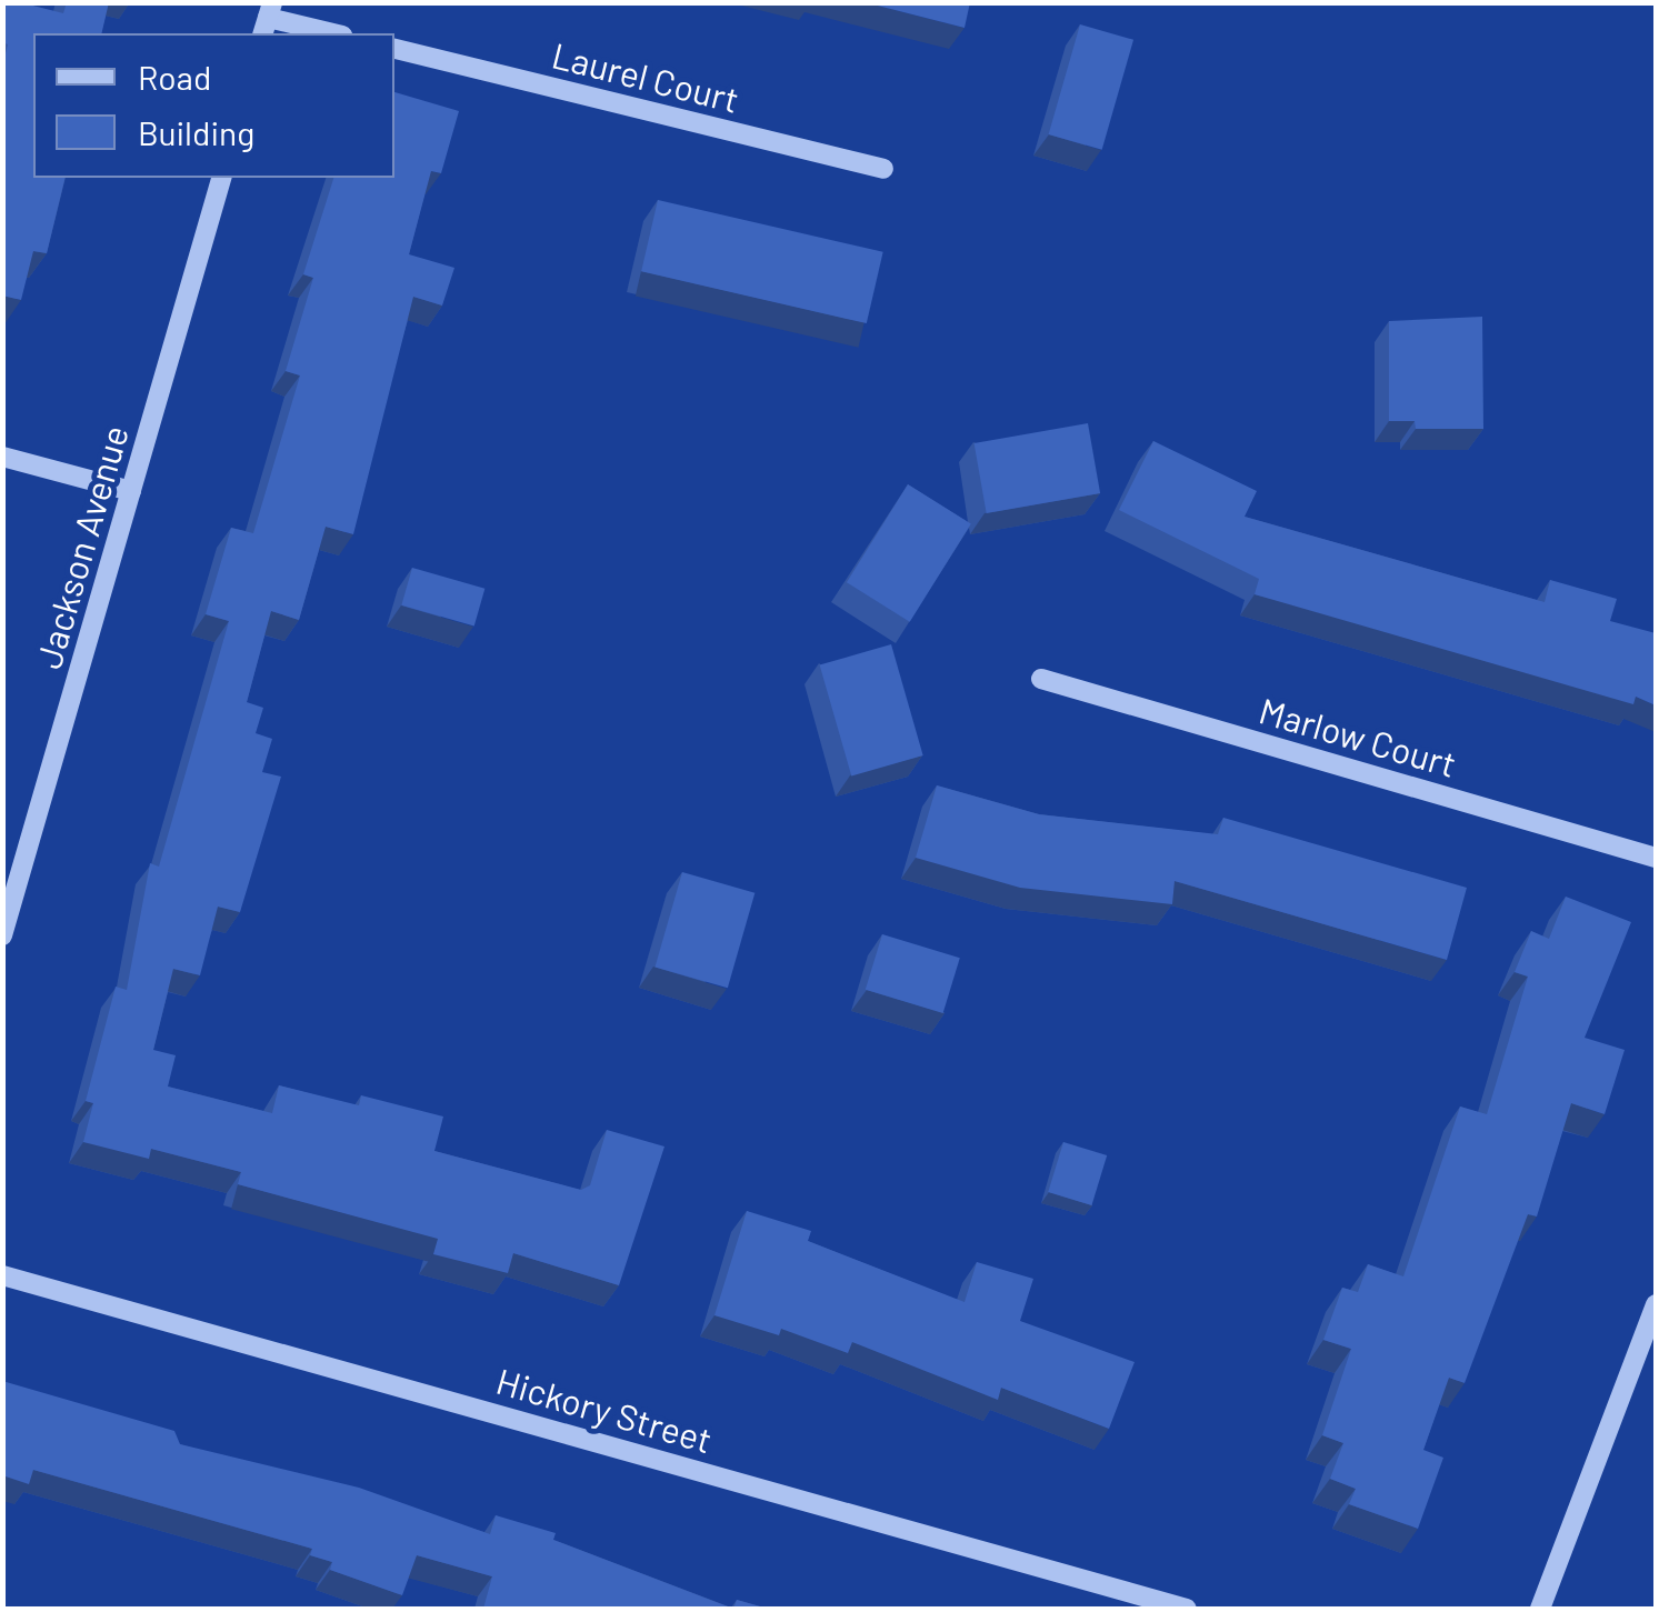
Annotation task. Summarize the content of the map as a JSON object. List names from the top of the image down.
{
  "streets": {
    "street": [
      "Laurel Court",
      "Jackson Avenue",
      "Marlow Court",
      "Hickory Street"
    ]
  },
  "legend": ["Road", "Building"]
}
